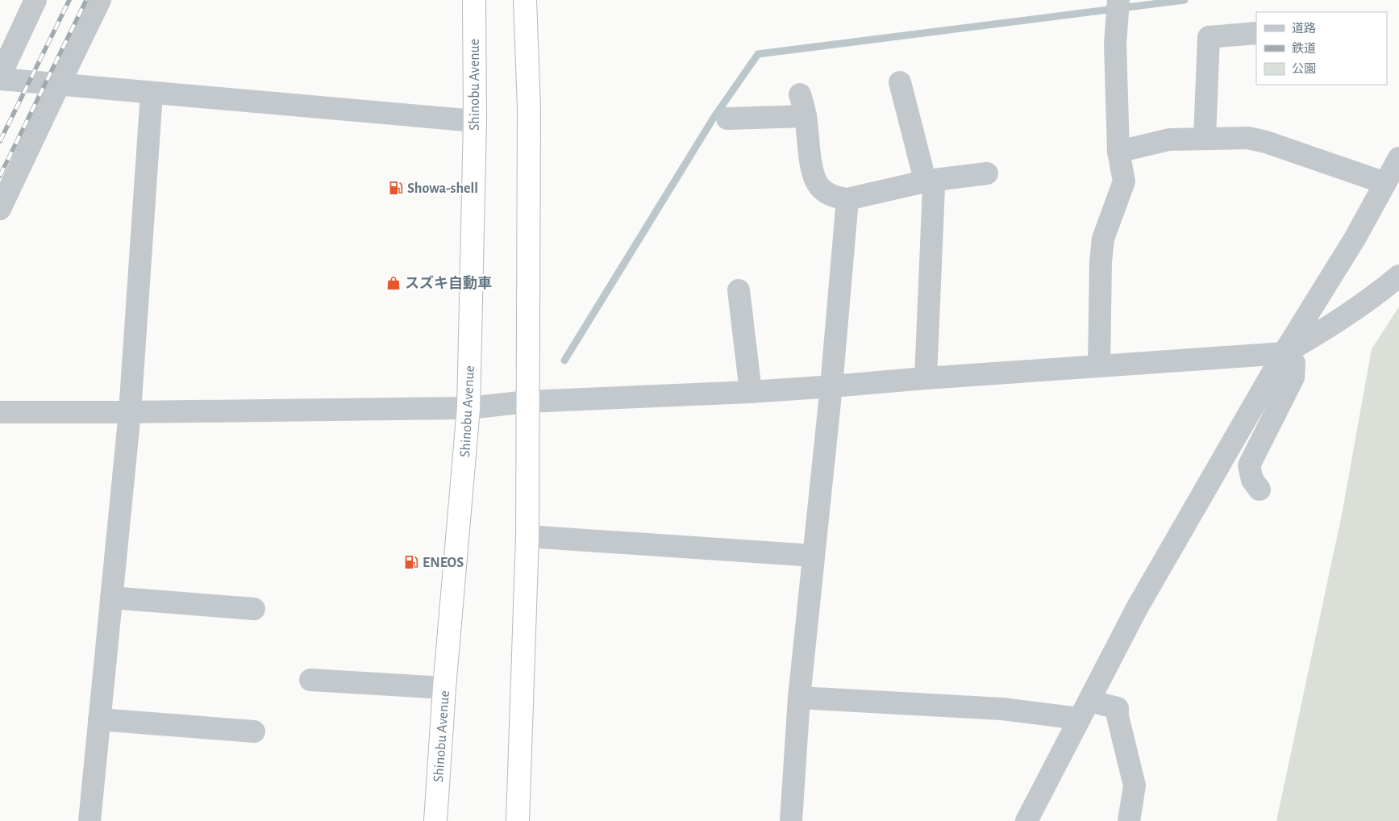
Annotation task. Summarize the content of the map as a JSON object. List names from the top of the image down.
{
  "streets": {
    "highway": ["Shinobu Avenue"]
  },
  "places": {
    "fuel station": ["Showa-shell", "ENEOS"],
    "shop": ["スズキ自動車"]
  },
  "legend": ["道路", "鉄道", "公園"]
}
